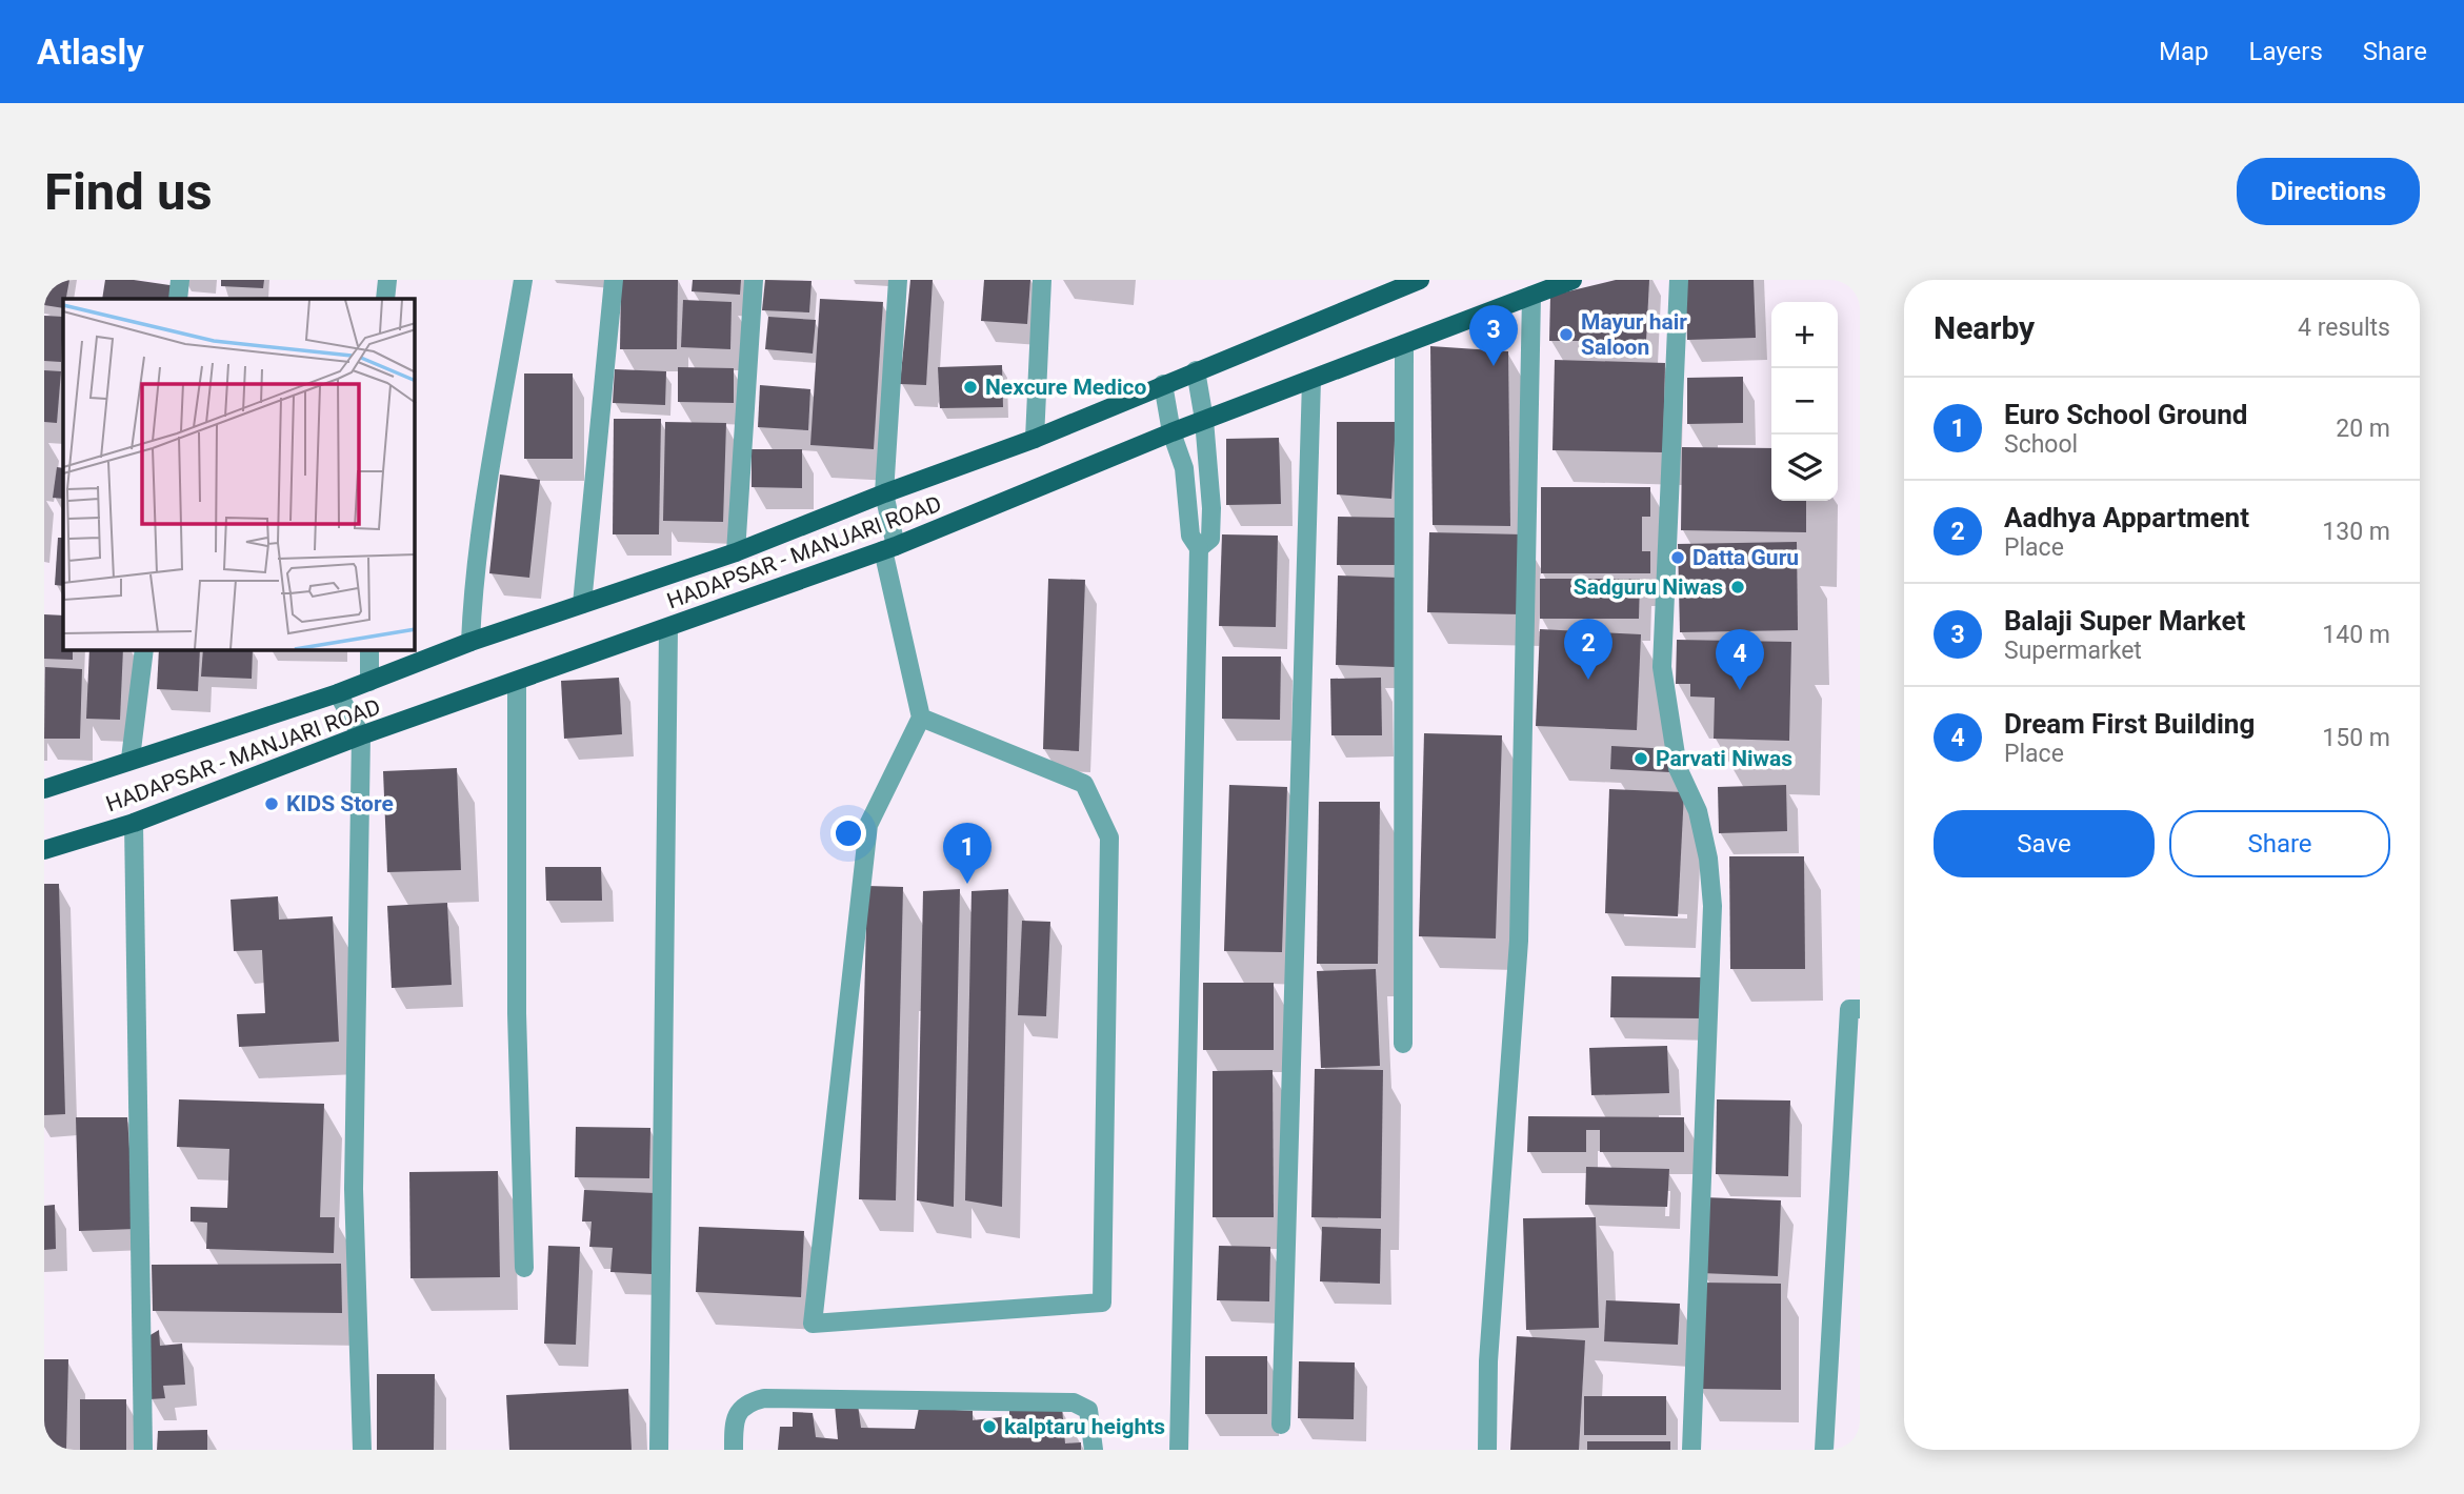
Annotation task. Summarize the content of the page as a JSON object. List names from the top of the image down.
{
  "streets": {
    "main road": ["HADAPSAR - MANJARI ROAD"]
  },
  "places": [
    "Mayur hair Saloon",
    "Nexcure Medico",
    "Datta Guru",
    "Sadguru Niwas",
    "Parvati Niwas",
    "KIDS Store",
    "kalptaru heights"
  ],
  "page": {
    "header": "Atlasly",
    "nav": ["Map", "Layers", "Share"],
    "buttons": [
      "Directions",
      ["Save", "Share"]
    ],
    "title": "Find us",
    "heading": ["Nearby", "4 results"],
    "map_buttons": ["+", "−"],
    "pins": [
      "3",
      "2",
      "4",
      "1"
    ],
    "list": [
      {
        "mark": "1",
        "name": "Euro School Ground",
        "note": "School",
        "value": "20 m"
      },
      {
        "mark": "2",
        "name": "Aadhya Appartment",
        "note": "Place",
        "value": "130 m"
      },
      {
        "mark": "3",
        "name": "Balaji Super Market",
        "note": "Supermarket",
        "value": "140 m"
      },
      {
        "mark": "4",
        "name": "Dream First Building",
        "note": "Place",
        "value": "150 m"
      }
    ]
  }
}
